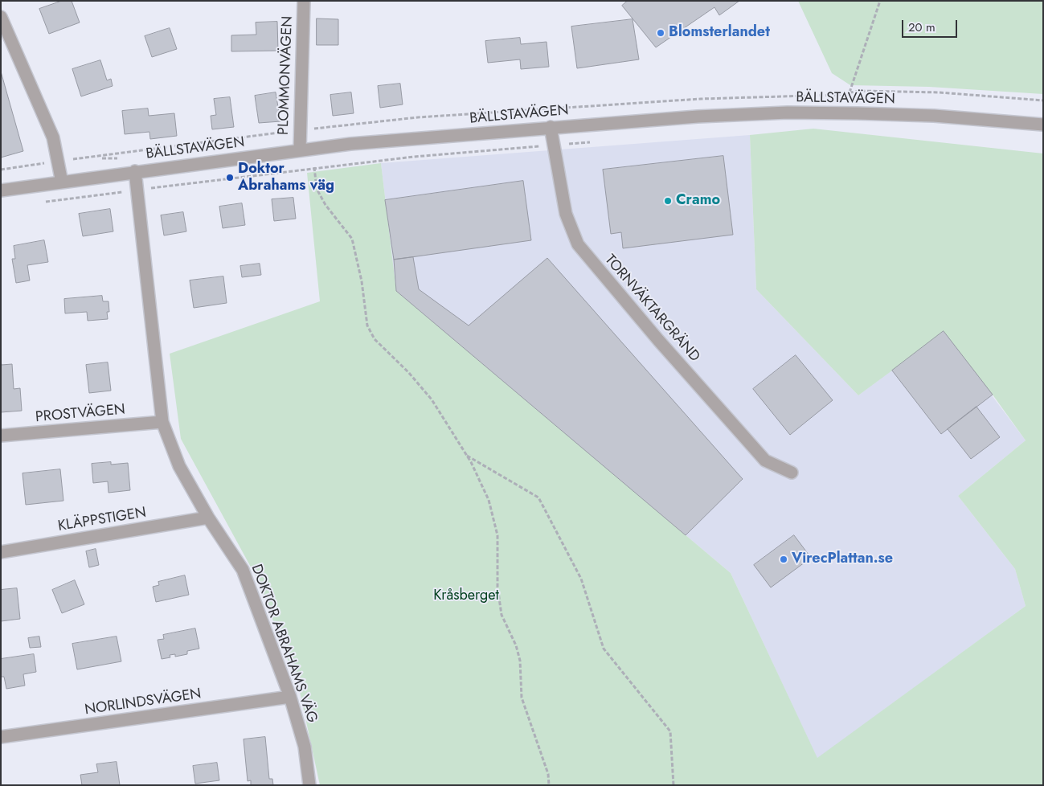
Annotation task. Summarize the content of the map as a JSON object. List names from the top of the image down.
{
  "streets": {
    "street": [
      "PLOMMONVÄGEN",
      "BÄLLSTAVÄGEN",
      "TORNVÄKTARGRÄND",
      "PROSTVÄGEN",
      "KLÄPPSTIGEN",
      "DOKTOR ABRAHAMS VÄG",
      "NORLINDSVÄGEN"
    ]
  },
  "crossings": [
    ["PLOMMONVÄGEN", "BÄLLSTAVÄGEN"],
    ["BÄLLSTAVÄGEN", "TORNVÄKTARGRÄND"],
    ["BÄLLSTAVÄGEN", "DOKTOR ABRAHAMS VÄG"],
    ["PROSTVÄGEN", "DOKTOR ABRAHAMS VÄG"],
    ["KLÄPPSTIGEN", "DOKTOR ABRAHAMS VÄG"],
    ["DOKTOR ABRAHAMS VÄG", "NORLINDSVÄGEN"]
  ],
  "parks": ["Kråsberget"],
  "places": [
    "Blomsterlandet",
    "Doktor Abrahams väg",
    "Cramo",
    "VirecPlattan.se"
  ],
  "scale_bar": "20 m"
}
